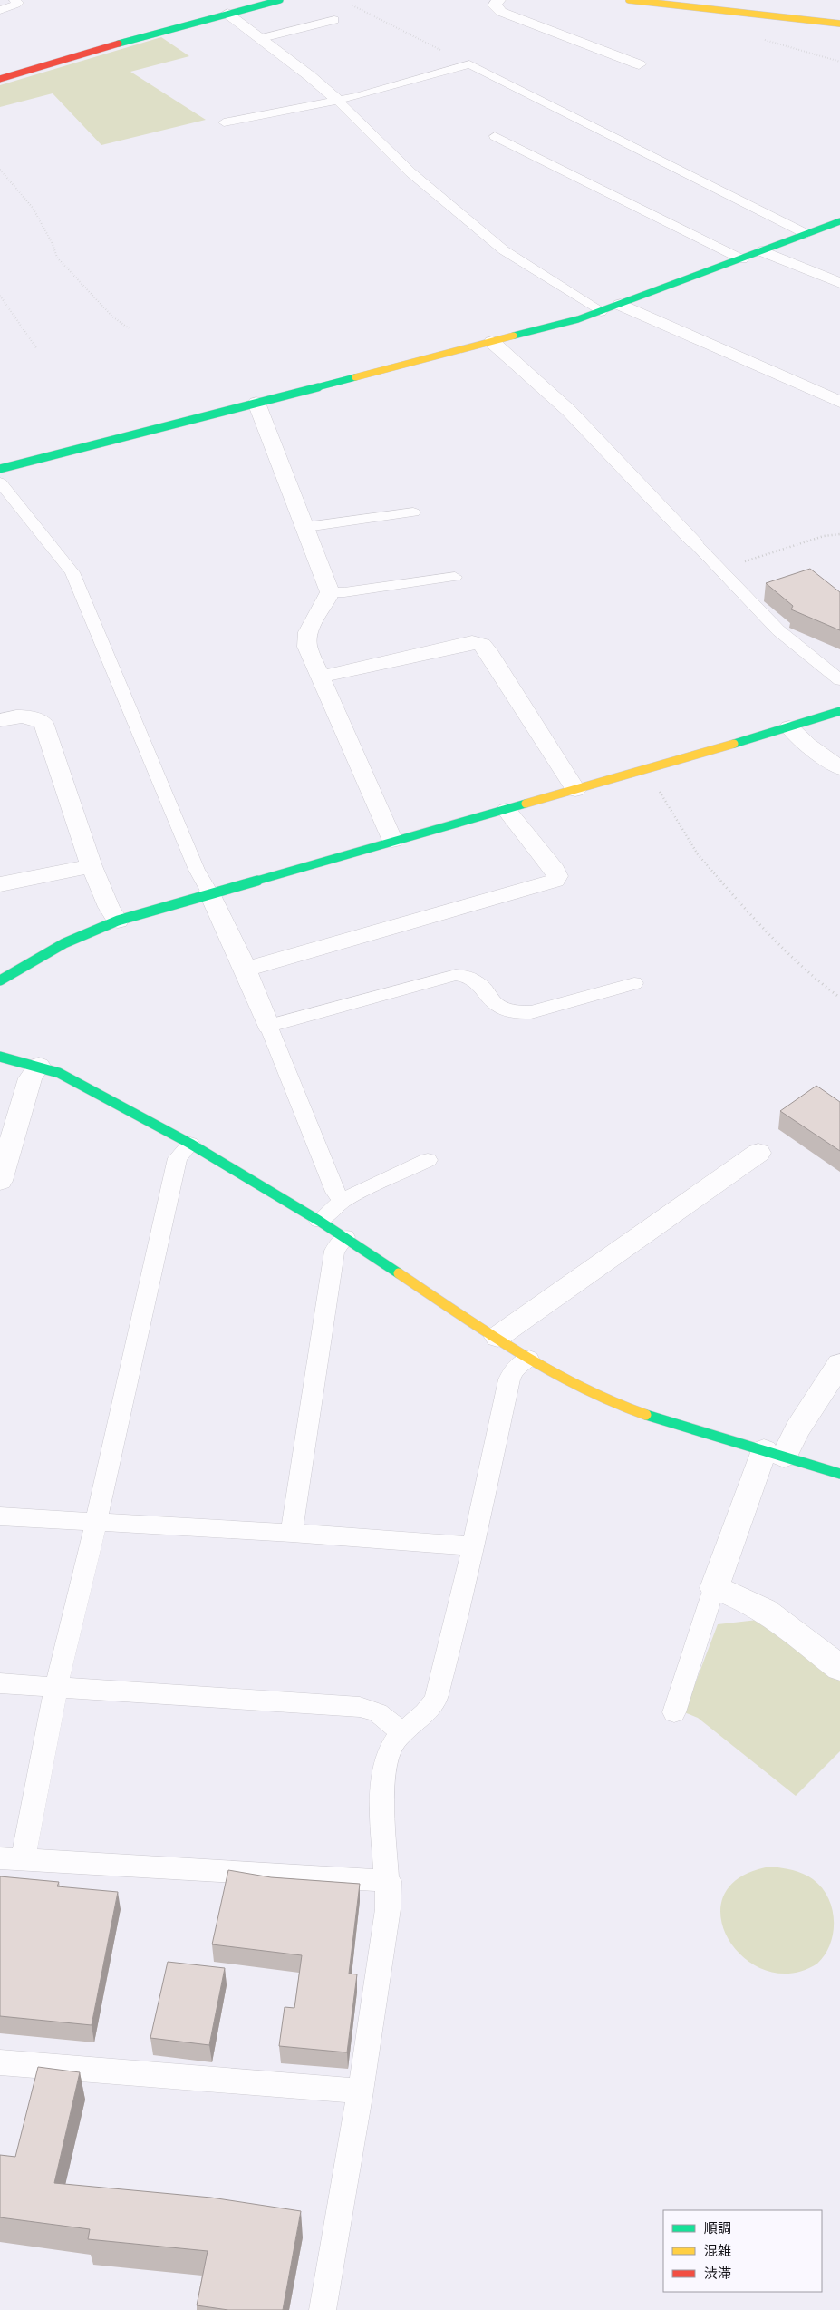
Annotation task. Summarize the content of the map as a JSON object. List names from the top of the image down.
{
  "legend": ["順調", "混雑", "渋滞"]
}
